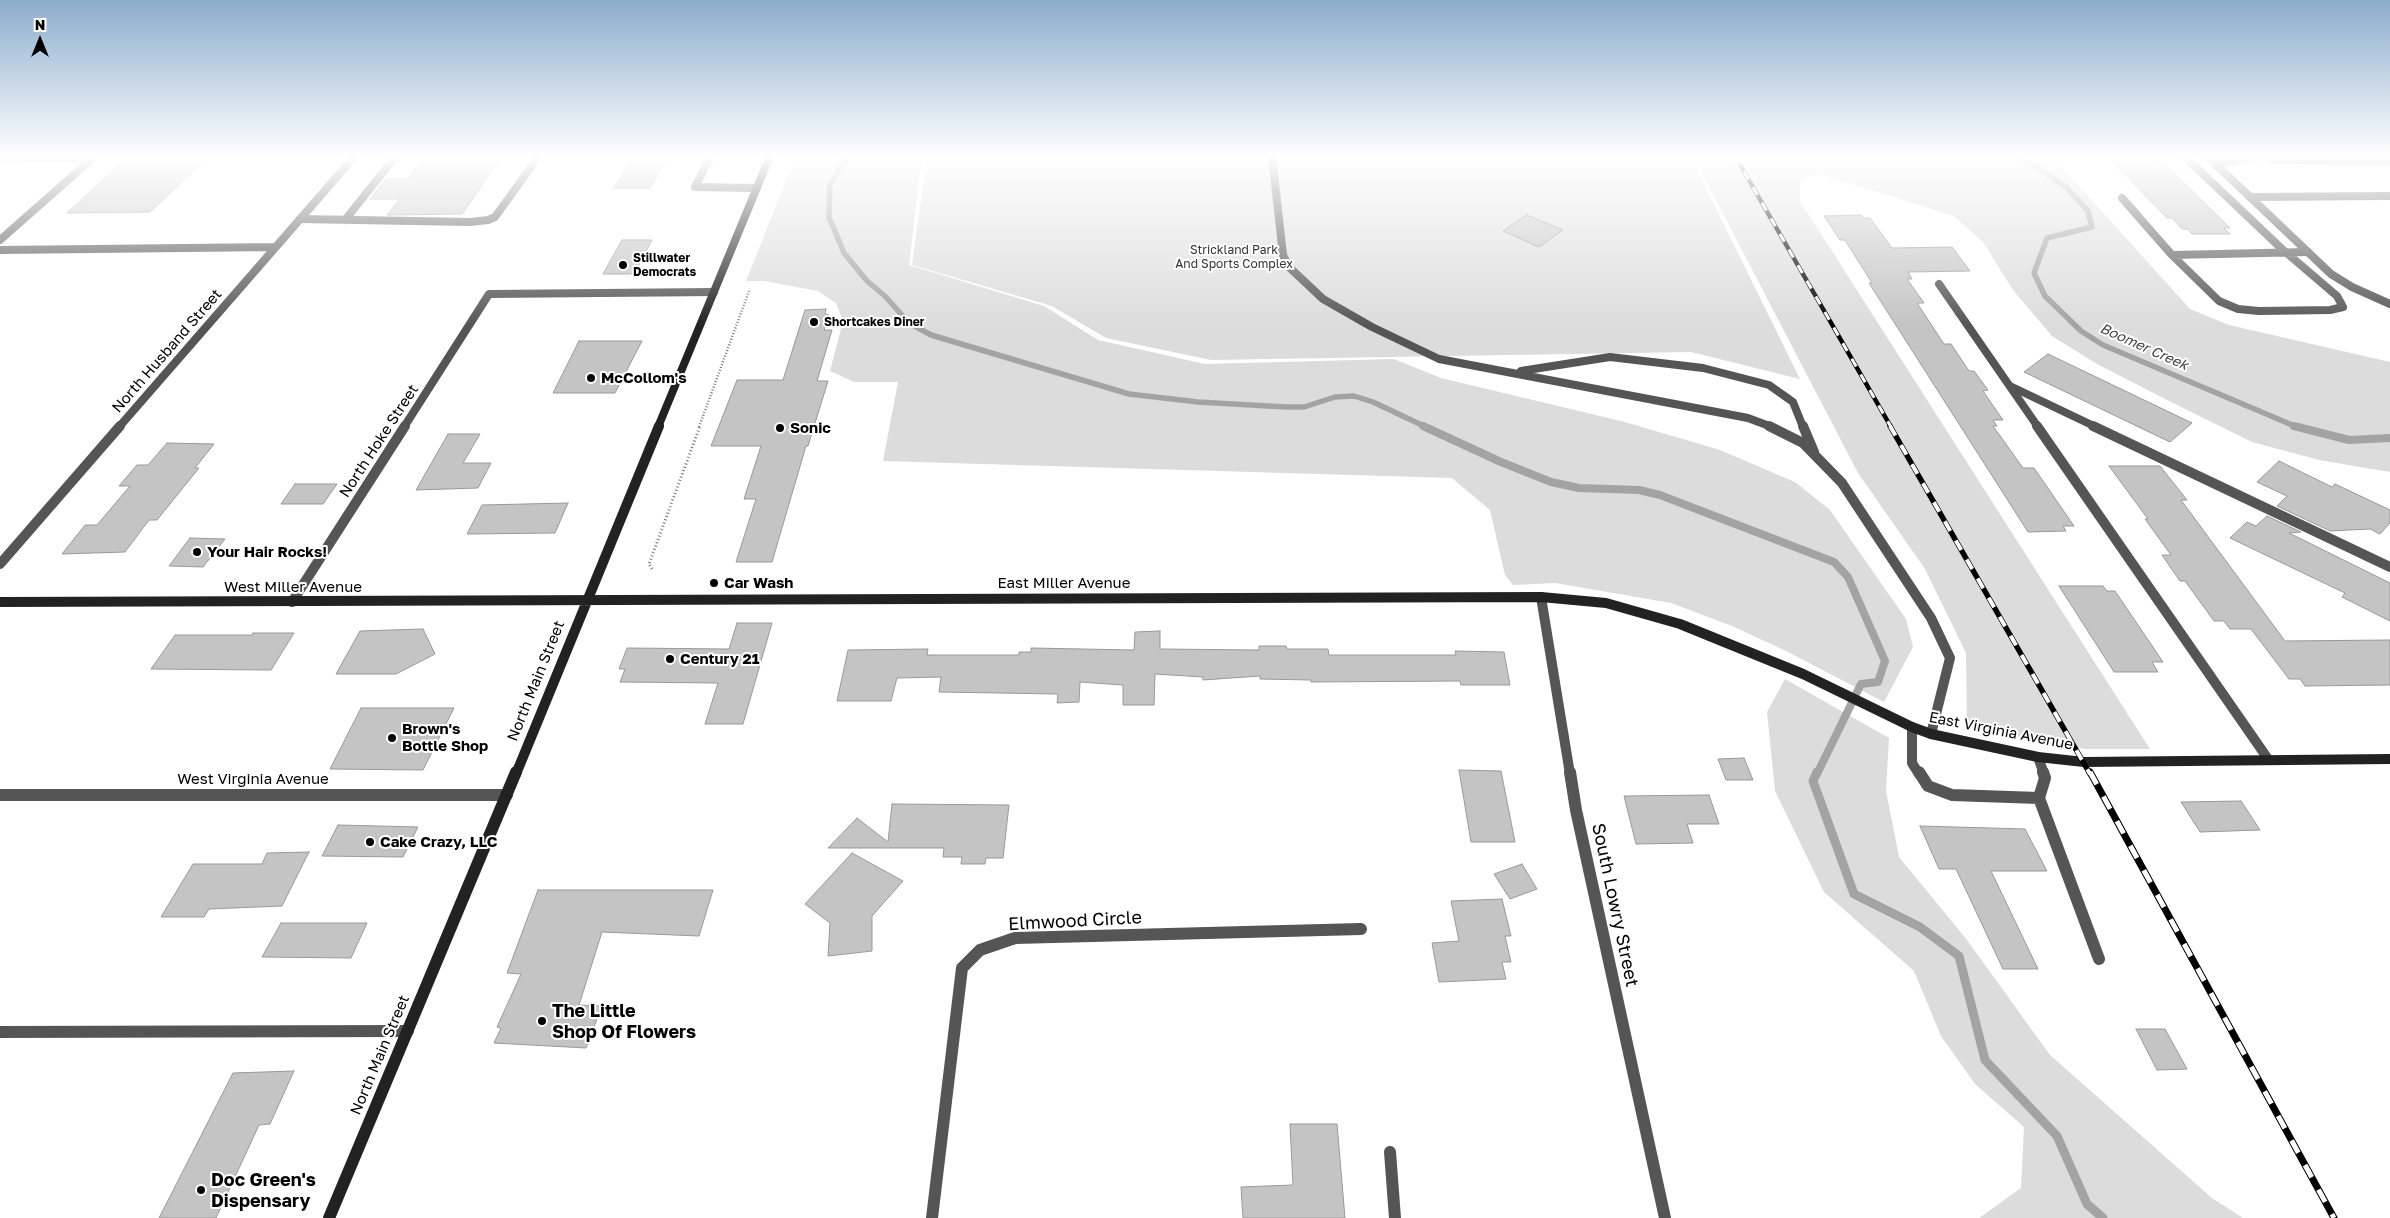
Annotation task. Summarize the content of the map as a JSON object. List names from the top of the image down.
{
  "streets": {
    "street": [
      "North Husband Street",
      "North Hoke Street",
      "East Miller Avenue",
      "West Miller Avenue",
      "North Main Street",
      "East Virginia Avenue",
      "West Virginia Avenue",
      "South Lowry Street",
      "Elmwood Circle"
    ]
  },
  "crossings": [
    ["North Hoke Street", "West Miller Avenue"],
    ["North Hoke Street", "North Main Street"],
    ["East Miller Avenue", "West Miller Avenue"],
    ["East Miller Avenue", "North Main Street"],
    ["East Miller Avenue", "East Virginia Avenue"],
    ["East Miller Avenue", "South Lowry Street"],
    ["West Miller Avenue", "North Main Street"],
    ["North Main Street", "West Virginia Avenue"],
    ["East Virginia Avenue", "South Lowry Street"]
  ],
  "water": ["Boomer Creek"],
  "parks": ["Strickland Park And Sports Complex"],
  "places": [
    "Stillwater Democrats",
    "Shortcakes Diner",
    "McCollom's",
    "Sonic",
    "Your Hair Rocks!",
    "Car Wash",
    "Century 21",
    "Brown's Bottle Shop",
    "Cake Crazy, LLC",
    "The Little Shop Of Flowers",
    "Doc Green's Dispensary"
  ],
  "north": "top"
}
